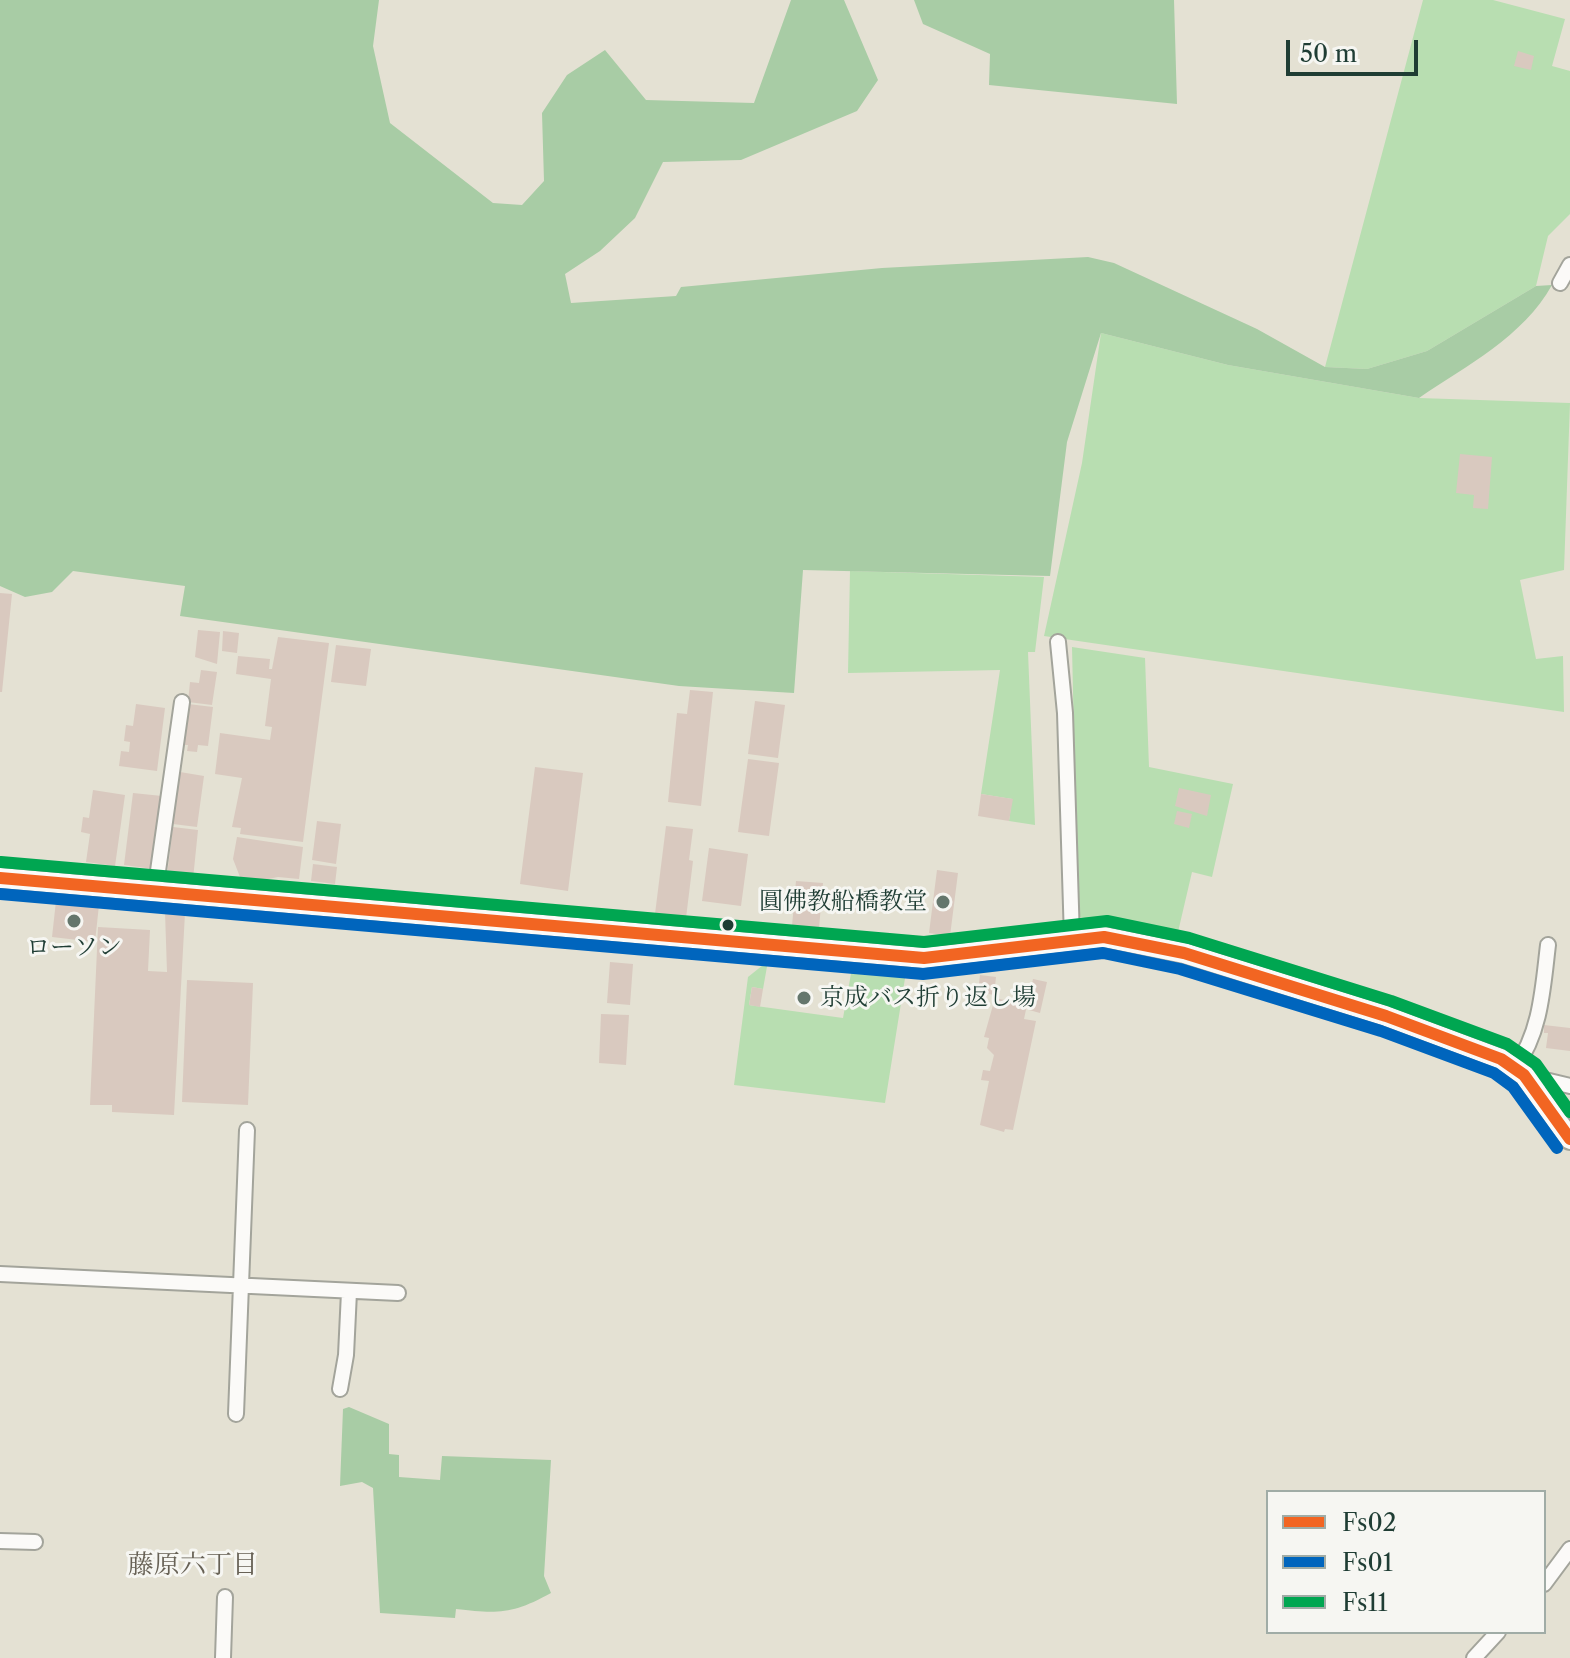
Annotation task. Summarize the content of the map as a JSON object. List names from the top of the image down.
{
  "districts": ["藤原六丁目"],
  "places": ["圓佛教船橋教堂", "ローソン", "京成バス折り返し場"],
  "lines": ["transit line Fs11", "transit line Fs02", "transit line Fs01"],
  "legend": ["Fs02", "Fs01", "Fs11"],
  "scale_bar": "50 m"
}
